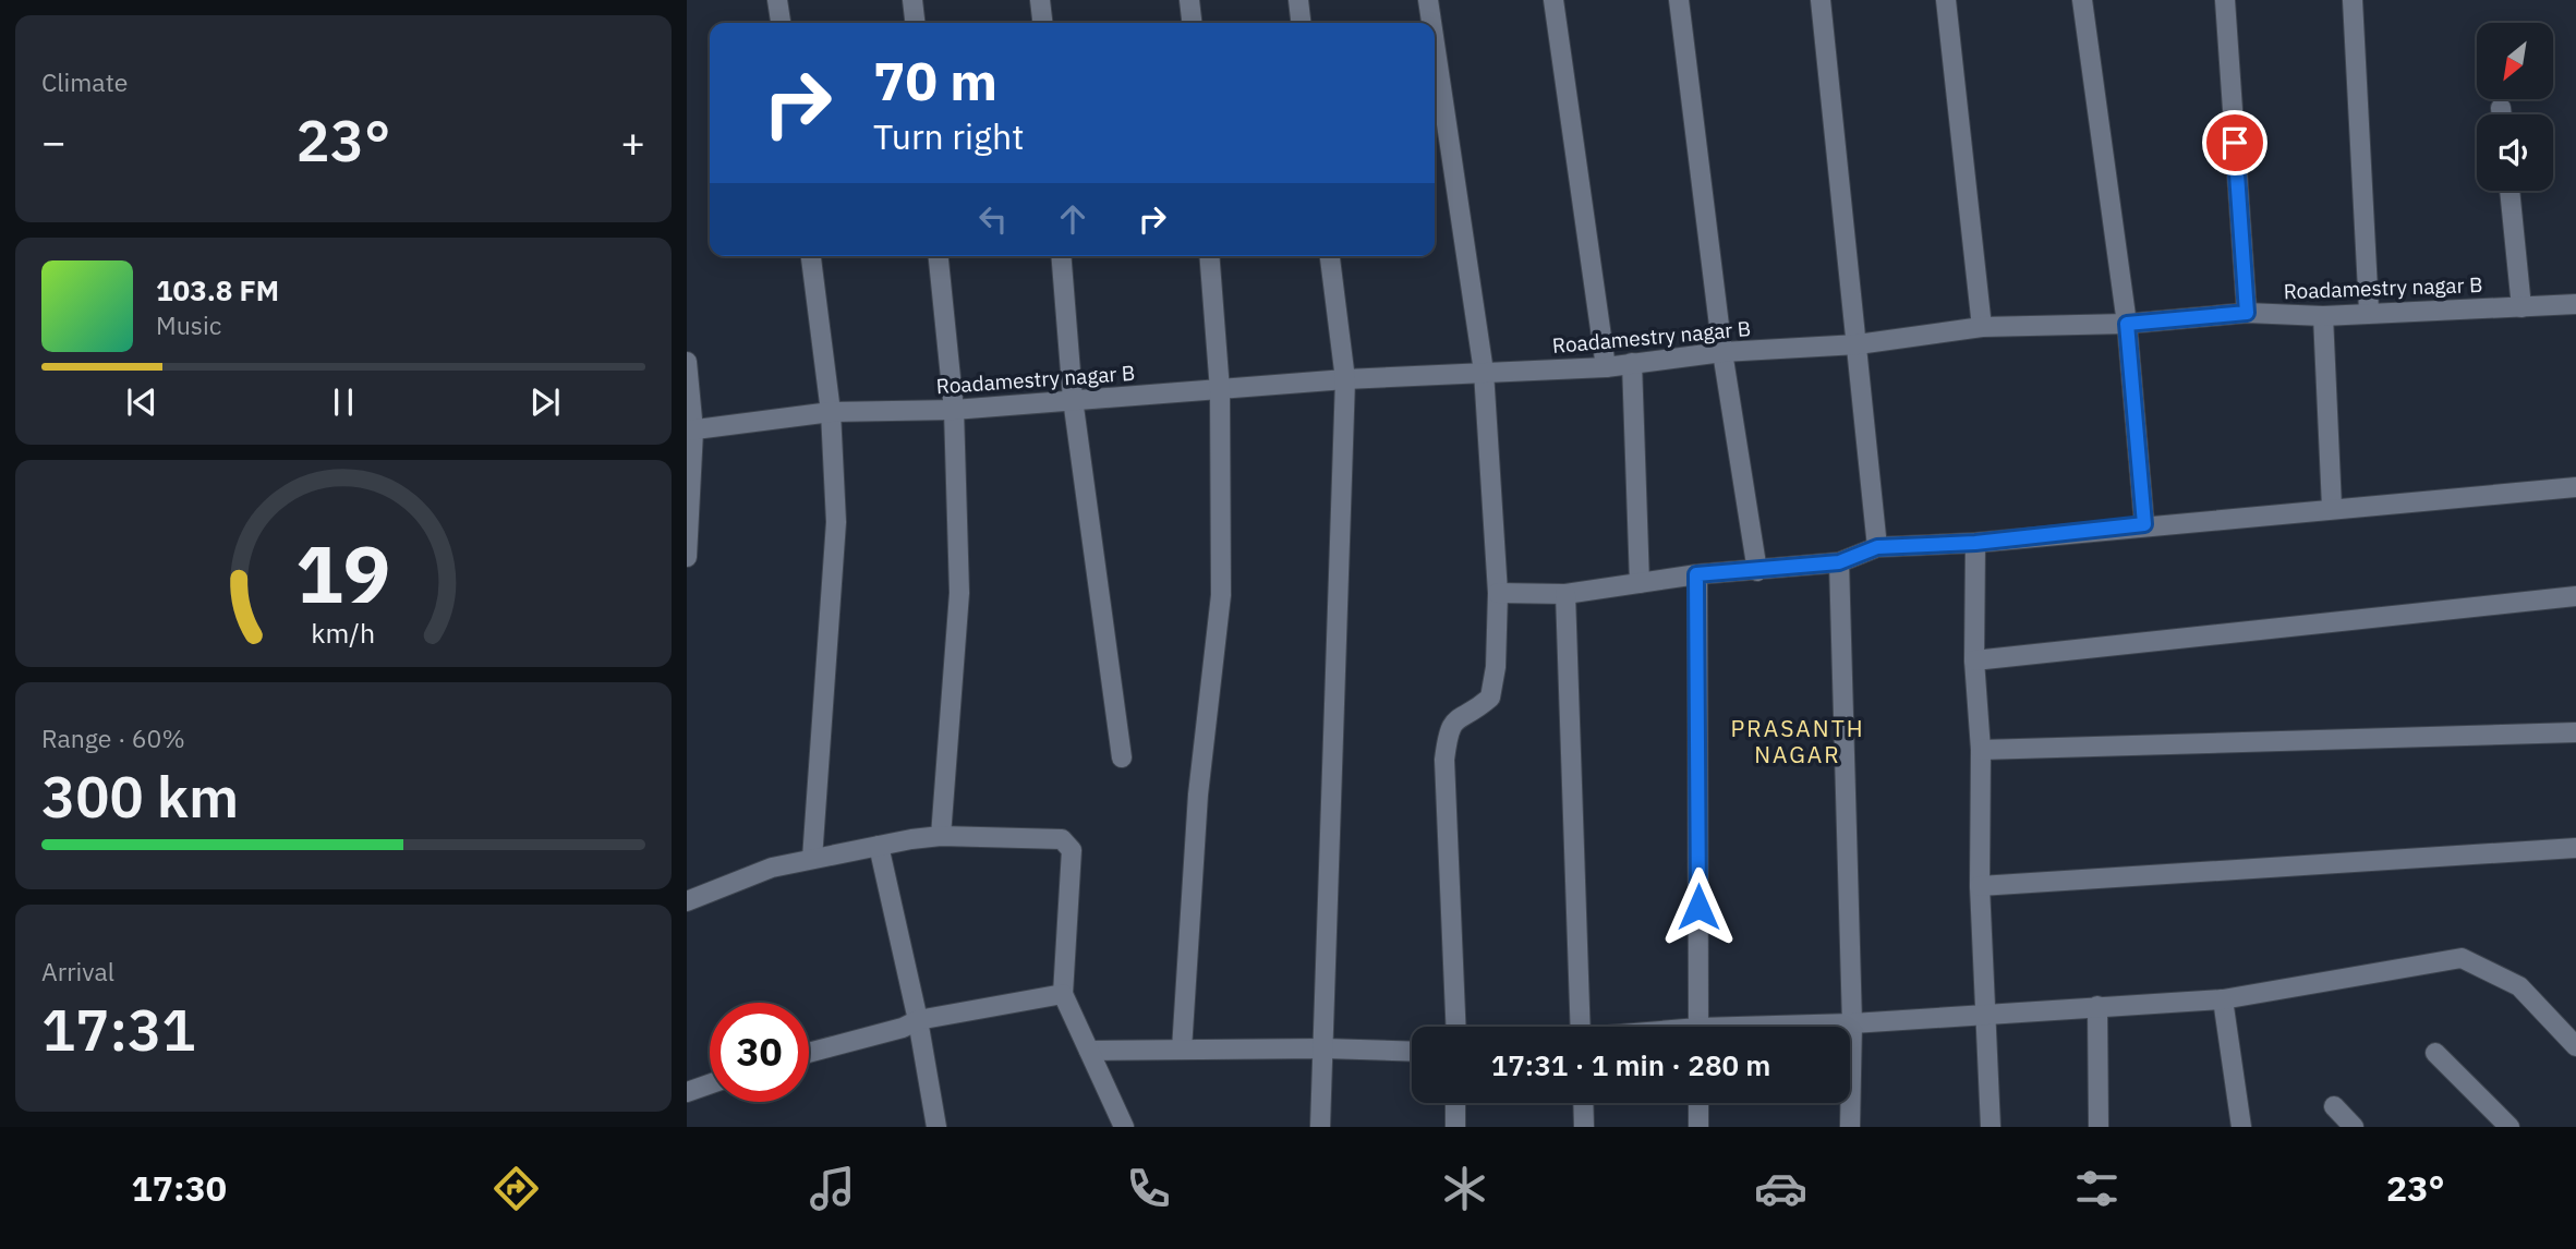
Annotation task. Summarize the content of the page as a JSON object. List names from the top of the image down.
{
  "streets": {
    "street": ["Roadamestry nagar B"]
  },
  "districts": ["PRASANTH NAGAR"],
  "north": "bottom left",
  "page": {
    "tile": [
      "Climate",
      ["Range · 60%", "300 km"],
      ["Arrival", "17:31"]
    ],
    "turn": ["70 m", "Turn right"],
    "heat": ["−", "23°", "+"],
    "song": ["103.8 FM", "Music"],
    "limit": "30",
    "trip": "17:31 · 1 min · 280 m",
    "tabs": ["17:30", "23°"],
    "gauge": ["19", "km/h"]
  }
}
